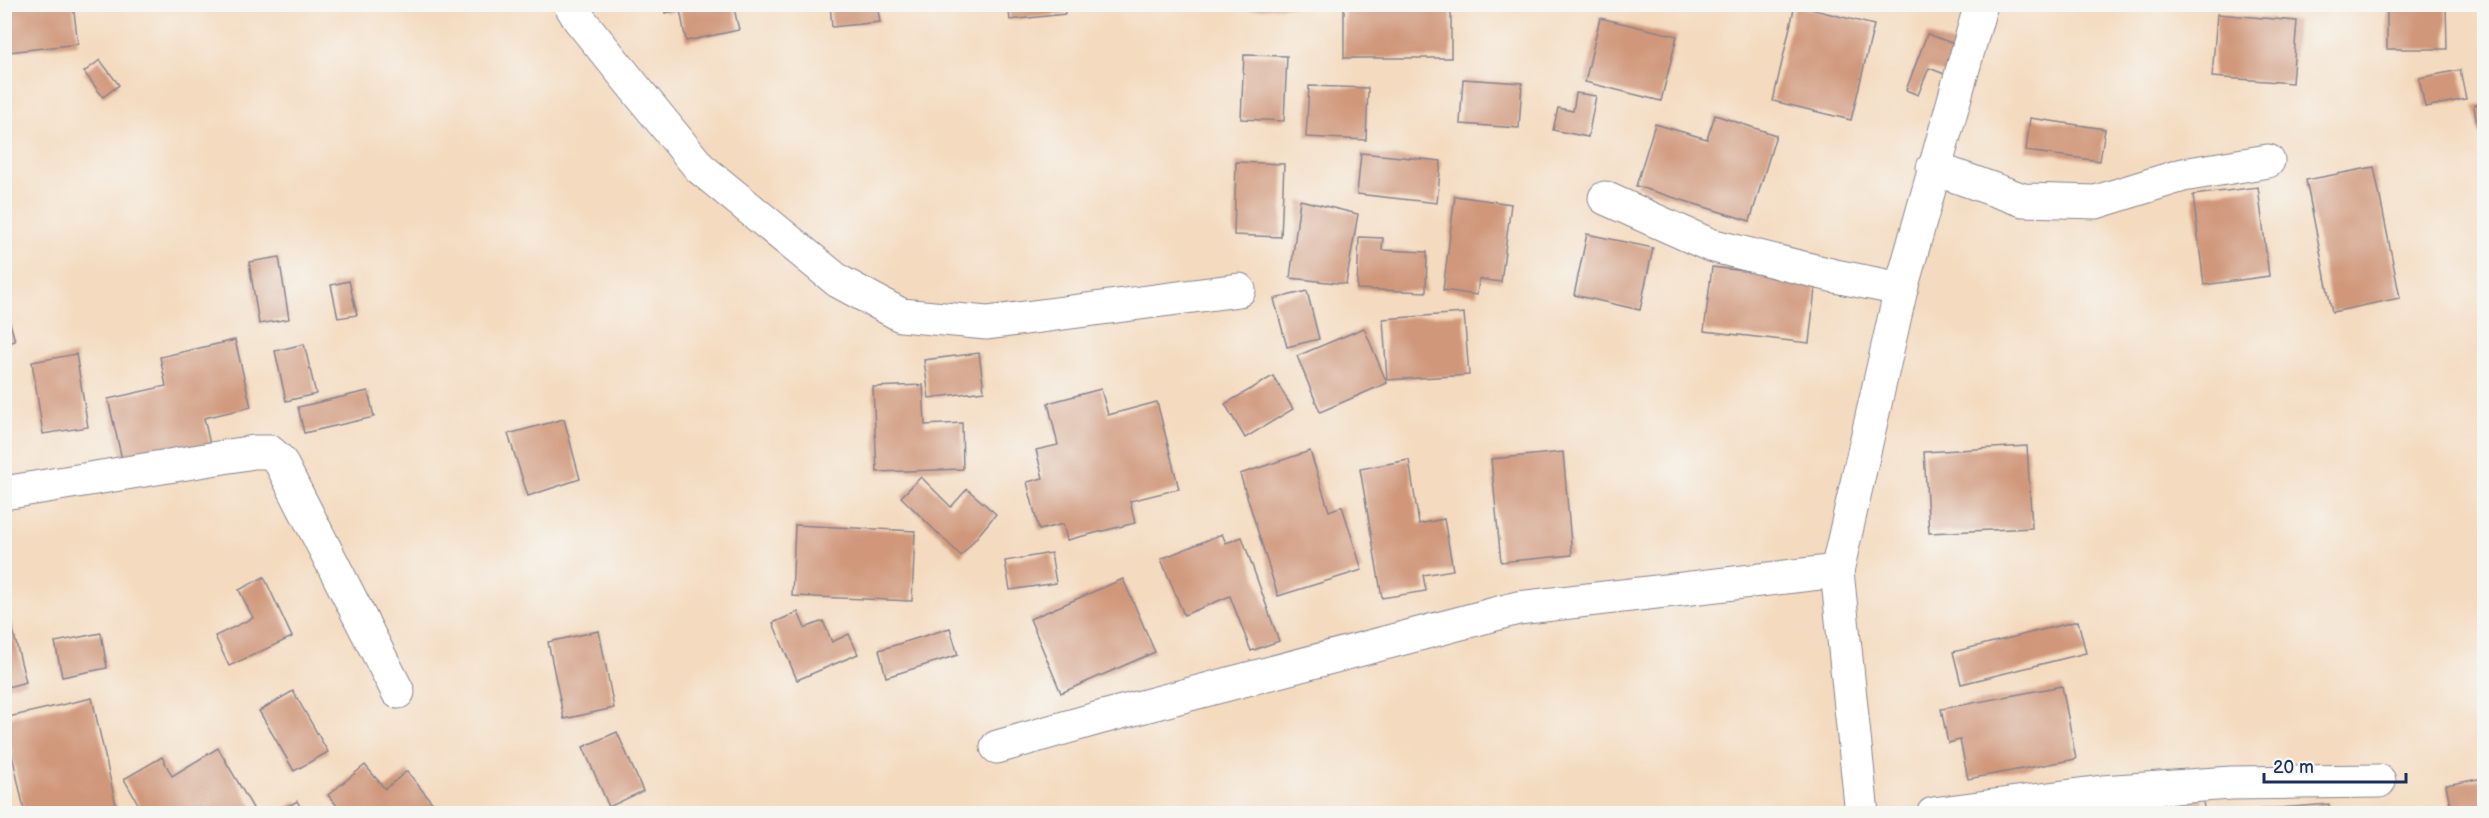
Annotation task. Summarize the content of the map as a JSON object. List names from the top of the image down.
{
  "scale_bar": "20 m"
}
